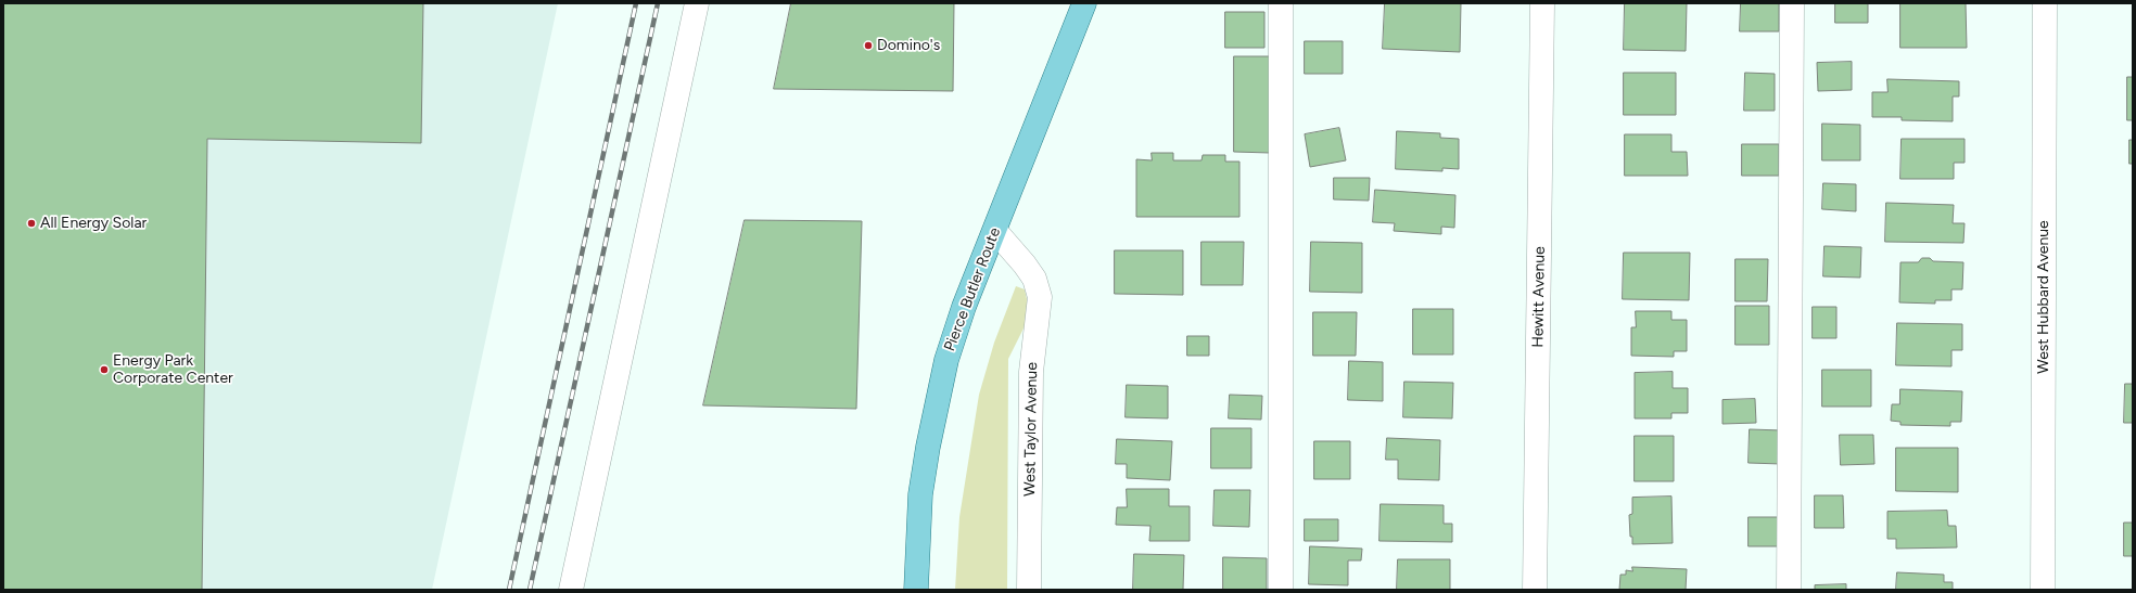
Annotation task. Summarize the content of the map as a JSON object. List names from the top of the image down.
{
  "streets": {
    "main road": ["Pierce Butler Route"],
    "street": ["Hewitt Avenue", "West Hubbard Avenue", "West Taylor Avenue"]
  },
  "crossings": [
    ["Pierce Butler Route", "West Taylor Avenue"]
  ],
  "places": ["Domino's", "All Energy Solar", "Energy Park Corporate Center"]
}
